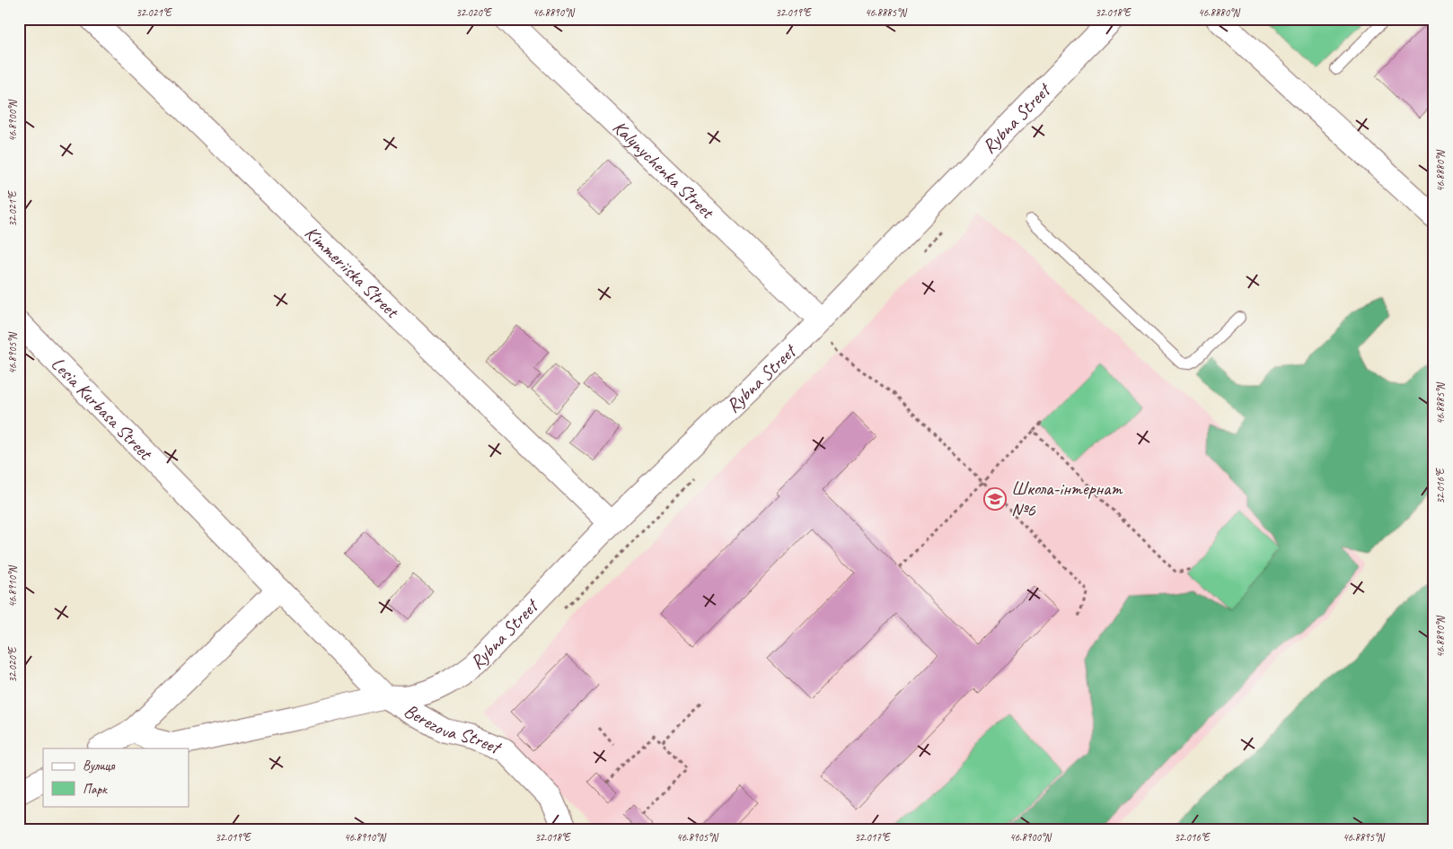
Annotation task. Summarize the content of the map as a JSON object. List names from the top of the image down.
{
  "streets": {
    "street": [
      "Rybna Street",
      "Kalynychenka Street",
      "Kimmeriiska Street",
      "Lesia Kurbasa Street",
      "Berezova Street"
    ]
  },
  "crossings": [
    ["Rybna Street", "Kalynychenka Street"],
    ["Rybna Street", "Kimmeriiska Street"],
    ["Rybna Street", "Berezova Street"]
  ],
  "places": {
    "school or university": ["Школа-інтернат №6"]
  },
  "legend": ["Вулиця", "Парк"],
  "coordinates": [
    "32.021°E",
    "32.020°E",
    "46.8890°N",
    "32.019°E",
    "46.8885°N",
    "32.018°E",
    "46.8880°N",
    "46.8900°N",
    "46.8905°N",
    "32.016°E",
    "46.8910°N",
    "32.017°E",
    "46.8895°N"
  ]
}
